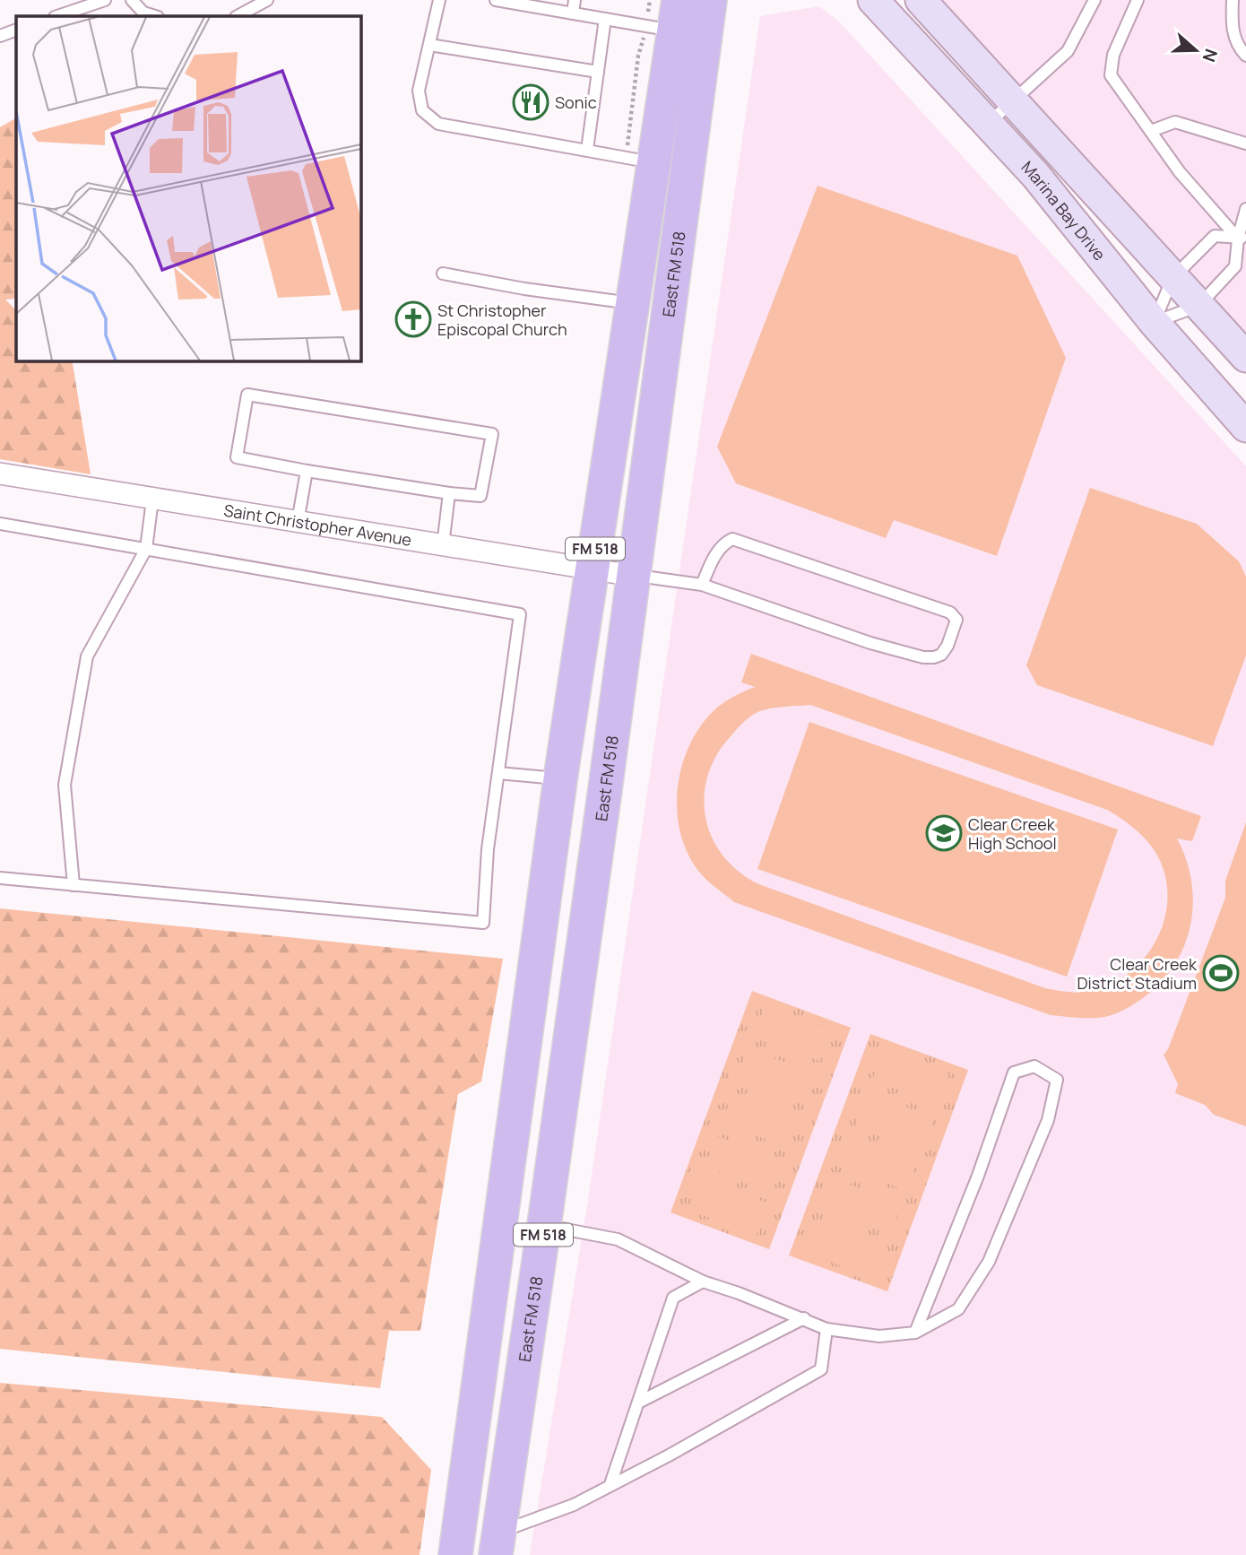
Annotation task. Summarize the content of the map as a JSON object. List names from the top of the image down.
{
  "streets": {
    "main road": ["Marina Bay Drive", "East FM 518", "FM 518"],
    "street": ["Saint Christopher Avenue"]
  },
  "crossings": [
    ["East FM 518", "Saint Christopher Avenue"],
    ["Saint Christopher Avenue", "FM 518"]
  ],
  "places": {
    "restaurant": ["Sonic"],
    "church": ["St Christopher Episcopal Church"],
    "school or university": ["Clear Creek High School"],
    "sports": ["Clear Creek District Stadium"]
  },
  "north": "right"
}
